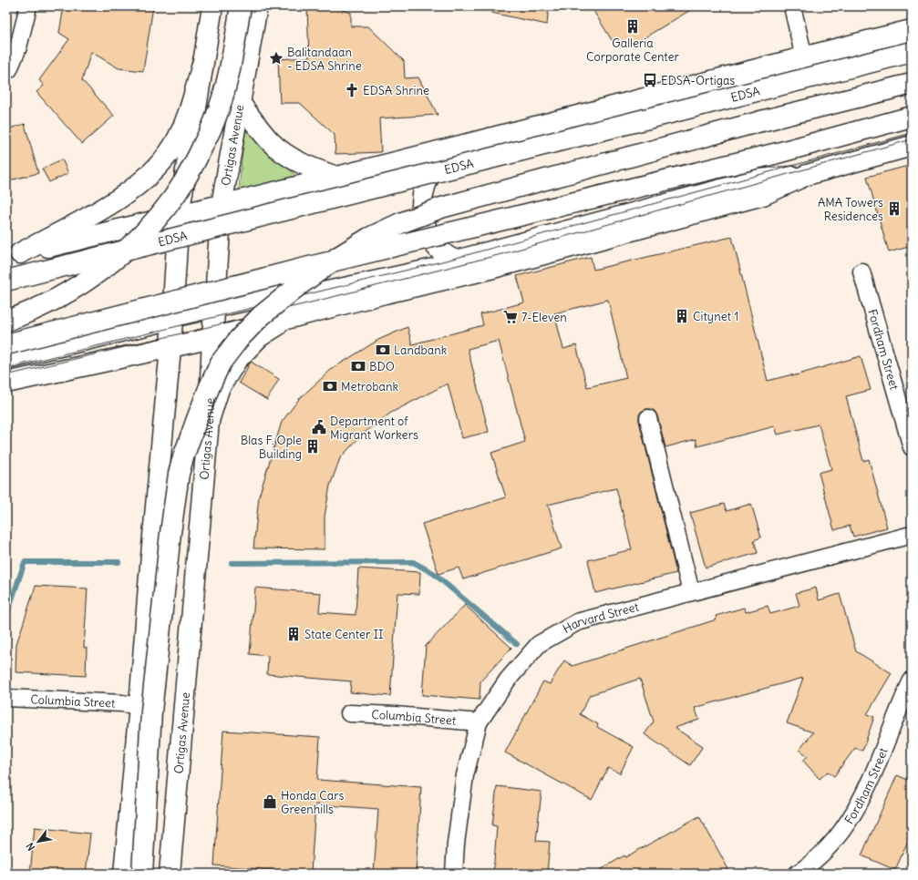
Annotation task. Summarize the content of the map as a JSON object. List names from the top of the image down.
{
  "streets": {
    "main road": ["EDSA", "Ortigas Avenue"],
    "street": ["Fordham Street", "Harvard Street", "Columbia Street"]
  },
  "crossings": [
    ["EDSA", "Ortigas Avenue"],
    ["Harvard Street", "Columbia Street"]
  ],
  "places": {
    "building": [
      "Galleria Corporate Center",
      "AMA Towers Residences",
      "Citynet 1",
      "Blas F. Ople Building",
      "State Center II"
    ],
    "place": ["Balitandaan - EDSA Shrine"],
    "bus stop": ["EDSA-Ortigas"],
    "church": ["EDSA Shrine"],
    "supermarket": ["7-Eleven"],
    "bank": ["Landbank", "BDO", "Metrobank"],
    "public building": ["Department of Migrant Workers"],
    "shop": ["Honda Cars Greenhills"]
  },
  "north": "bottom left"
}
